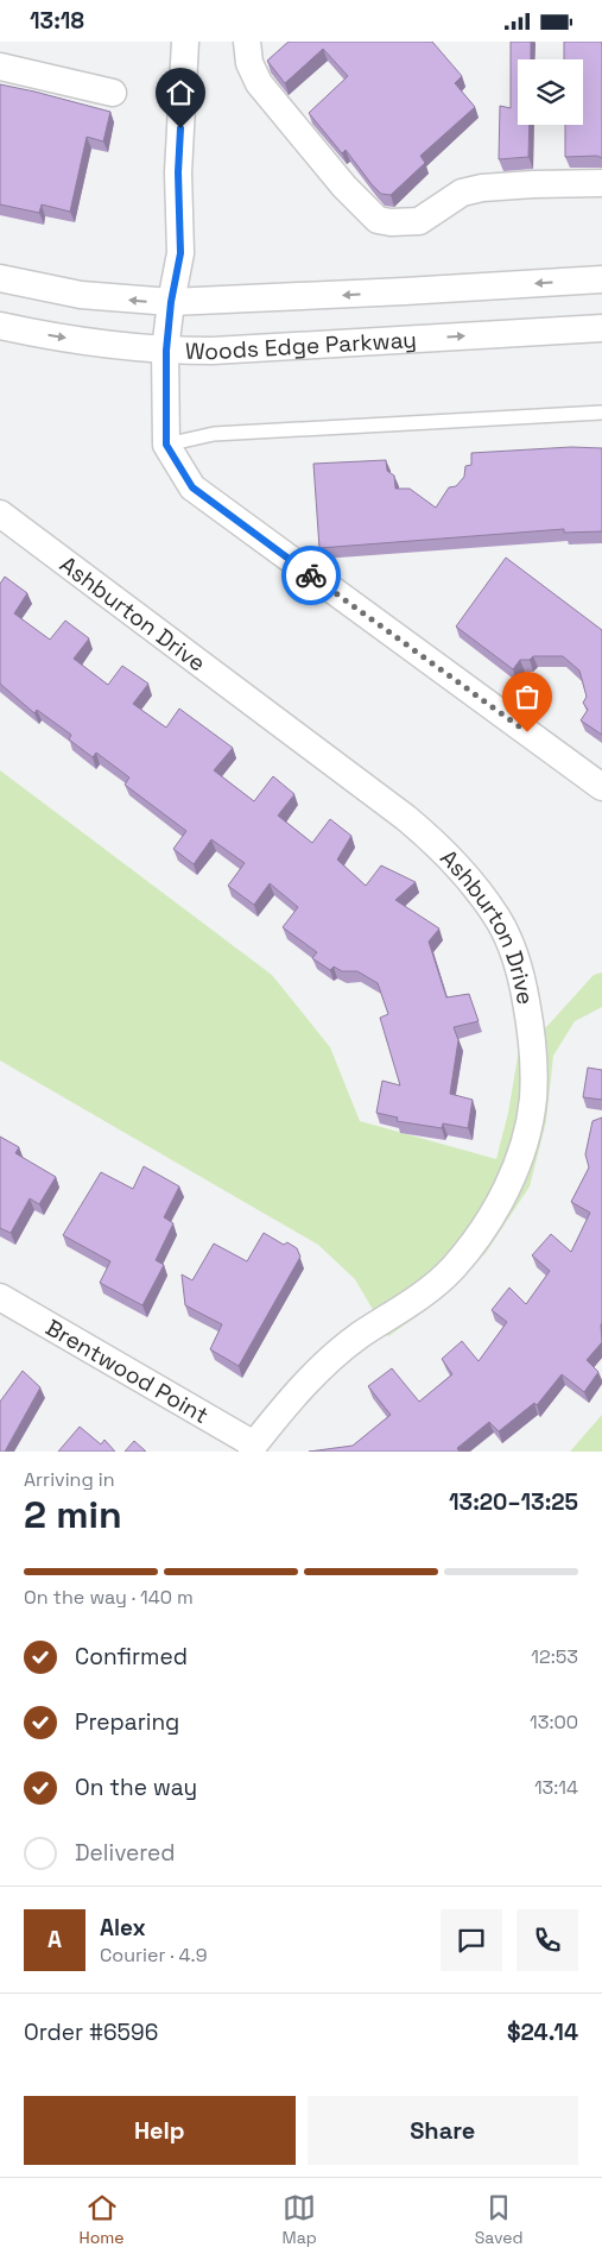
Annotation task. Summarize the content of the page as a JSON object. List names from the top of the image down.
{
  "streets": {
    "street": ["Woods Edge Parkway", "Ashburton Drive", "Brentwood Point"]
  },
  "crossings": [
    ["Ashburton Drive", "Brentwood Point"]
  ],
  "page": {
    "status": "13:18",
    "heading": ["2 min", "Arriving in", "13:20–13:25"],
    "panel": [
      "Alex",
      "Courier · 4.9",
      "Order #6596",
      "$24.14"
    ],
    "bar": "On the way · 140 m",
    "list": [
      ["Confirmed", "12:53"],
      ["Preparing", "13:00"],
      ["On the way", "13:14"],
      "Delivered"
    ],
    "round": "A",
    "buttons": ["Help", "Share"],
    "tabs": ["Home", "Map", "Saved"]
  }
}
